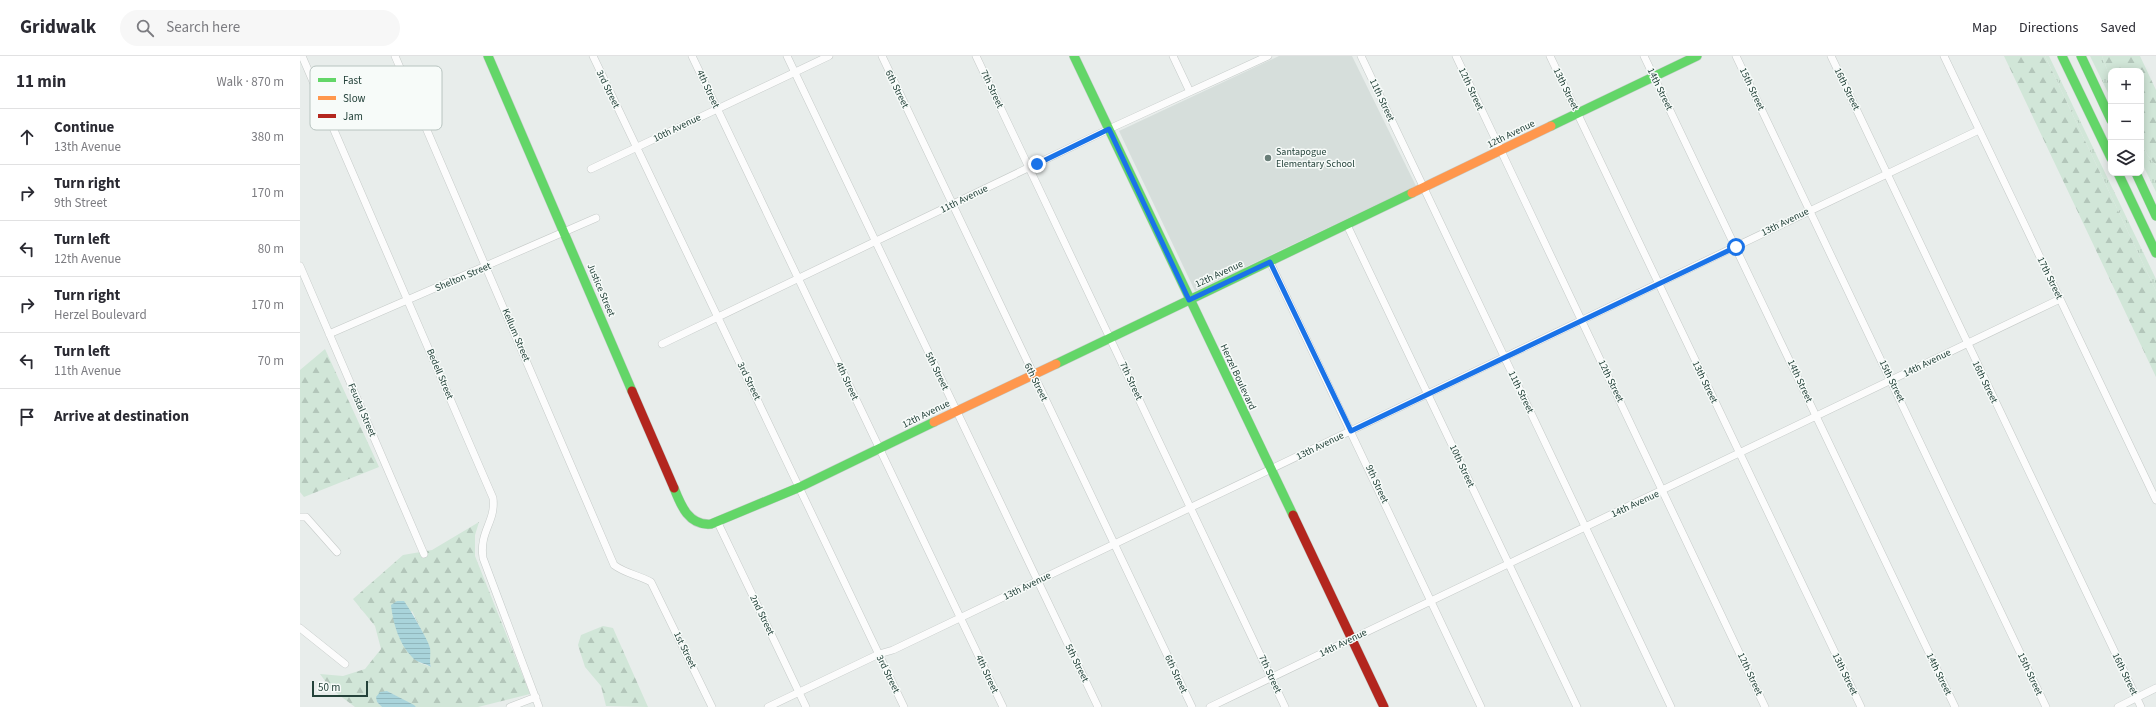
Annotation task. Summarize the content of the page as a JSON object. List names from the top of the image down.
{
  "streets": {
    "main road": ["12th Avenue", "Justice Street", "Herzel Boulevard"],
    "street": [
      "3rd Street",
      "4th Street",
      "6th Street",
      "7th Street",
      "12th Street",
      "13th Street",
      "14th Street",
      "15th Street",
      "16th Street",
      "11th Street",
      "10th Avenue",
      "11th Avenue",
      "13th Avenue",
      "Shelton Street",
      "17th Street",
      "Kellum Street",
      "14th Avenue",
      "5th Street",
      "Bedell Street",
      "Feustal Street",
      "10th Street",
      "9th Street",
      "2nd Street",
      "1st Street"
    ]
  },
  "crossings": [
    ["3rd Street", "10th Avenue"],
    ["3rd Street", "12th Avenue"],
    ["3rd Street", "11th Avenue"],
    ["3rd Street", "13th Avenue"],
    ["4th Street", "10th Avenue"],
    ["4th Street", "12th Avenue"],
    ["4th Street", "11th Avenue"],
    ["4th Street", "13th Avenue"],
    ["6th Street", "12th Avenue"],
    ["6th Street", "11th Avenue"],
    ["6th Street", "13th Avenue"],
    ["7th Street", "12th Avenue"],
    ["7th Street", "11th Avenue"],
    ["7th Street", "13th Avenue"],
    ["7th Street", "14th Avenue"],
    ["12th Street", "12th Avenue"],
    ["12th Street", "13th Avenue"],
    ["12th Street", "14th Avenue"],
    ["13th Street", "12th Avenue"],
    ["13th Street", "13th Avenue"],
    ["13th Street", "14th Avenue"],
    ["14th Street", "12th Avenue"],
    ["14th Street", "13th Avenue"],
    ["14th Street", "14th Avenue"],
    ["15th Street", "13th Avenue"],
    ["15th Street", "14th Avenue"],
    ["16th Street", "13th Avenue"],
    ["16th Street", "14th Avenue"],
    ["11th Street", "12th Avenue"],
    ["11th Street", "13th Avenue"],
    ["11th Street", "14th Avenue"],
    ["10th Avenue", "5th Street"],
    ["12th Avenue", "Justice Street"],
    ["12th Avenue", "5th Street"],
    ["12th Avenue", "Herzel Boulevard"],
    ["12th Avenue", "10th Street"],
    ["12th Avenue", "9th Street"],
    ["12th Avenue", "2nd Street"],
    ["11th Avenue", "5th Street"],
    ["11th Avenue", "Herzel Boulevard"],
    ["13th Avenue", "17th Street"],
    ["13th Avenue", "5th Street"],
    ["13th Avenue", "Herzel Boulevard"],
    ["13th Avenue", "10th Street"],
    ["13th Avenue", "9th Street"],
    ["13th Avenue", "2nd Street"],
    ["Shelton Street", "Justice Street"],
    ["Shelton Street", "Kellum Street"],
    ["Shelton Street", "Bedell Street"],
    ["Shelton Street", "Feustal Street"],
    ["17th Street", "14th Avenue"],
    ["Kellum Street", "1st Street"],
    ["14th Avenue", "Herzel Boulevard"],
    ["14th Avenue", "10th Street"],
    ["14th Avenue", "9th Street"]
  ],
  "places": ["Santapogue Elementary School"],
  "legend": ["Fast", "Slow", "Jam"],
  "scale_bar": "50 m",
  "page": {
    "header": "Gridwalk",
    "search": "Search here",
    "nav": ["Map", "Directions", "Saved"],
    "heading": ["11 min", "Walk · 870 m"],
    "map_buttons": ["+", "−"],
    "list": [
      ["Continue", "13th Avenue", "380 m"],
      ["Turn right", "9th Street", "170 m"],
      ["Turn left", "12th Avenue", "80 m"],
      ["Turn right", "Herzel Boulevard", "170 m"],
      ["Turn left", "11th Avenue", "70 m"],
      "Arrive at destination"
    ],
    "scale": "50 m"
  }
}
